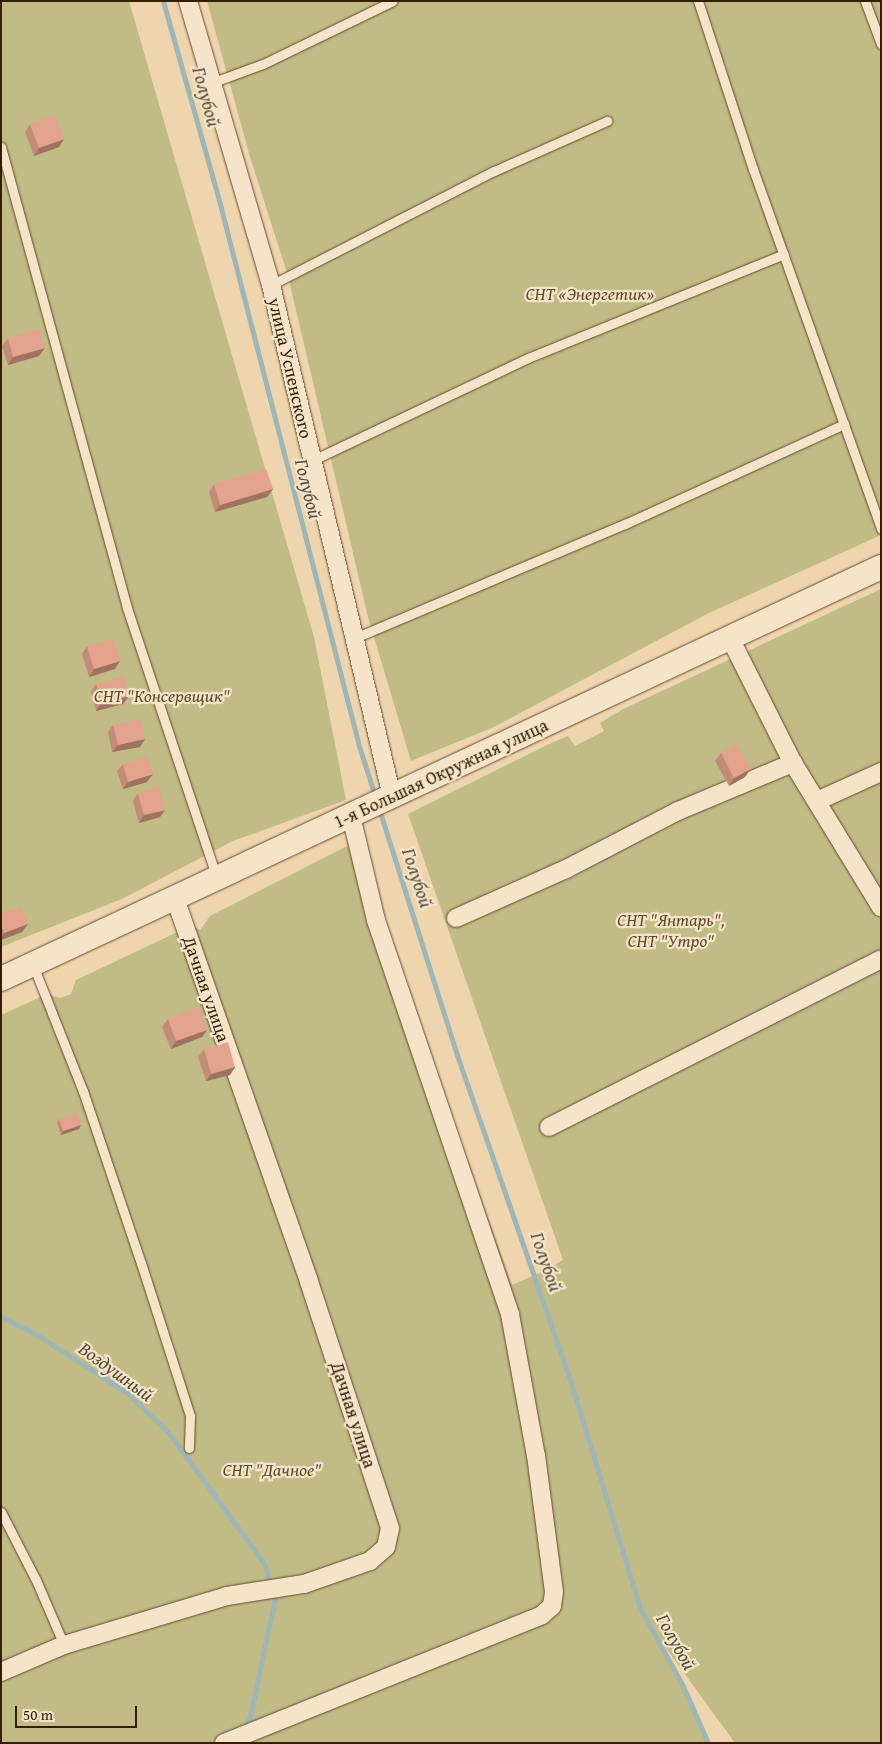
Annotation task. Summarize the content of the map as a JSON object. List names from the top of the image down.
{
  "streets": {
    "street": ["улица Успенского", "1-я Большая Окружная улица", "Дачная улица"]
  },
  "crossings": [
    ["улица Успенского", "1-я Большая Окружная улица"],
    ["1-я Большая Окружная улица", "Дачная улица"]
  ],
  "water": ["Голубой", "Воздушный"],
  "parks": [
    "СНТ «Энергетик»",
    "СНТ \"Консервщик\"",
    "СНТ \"Янтарь\", СНТ \"Утро\"",
    "СНТ \"Дачное\""
  ],
  "scale_bar": "50 m"
}
